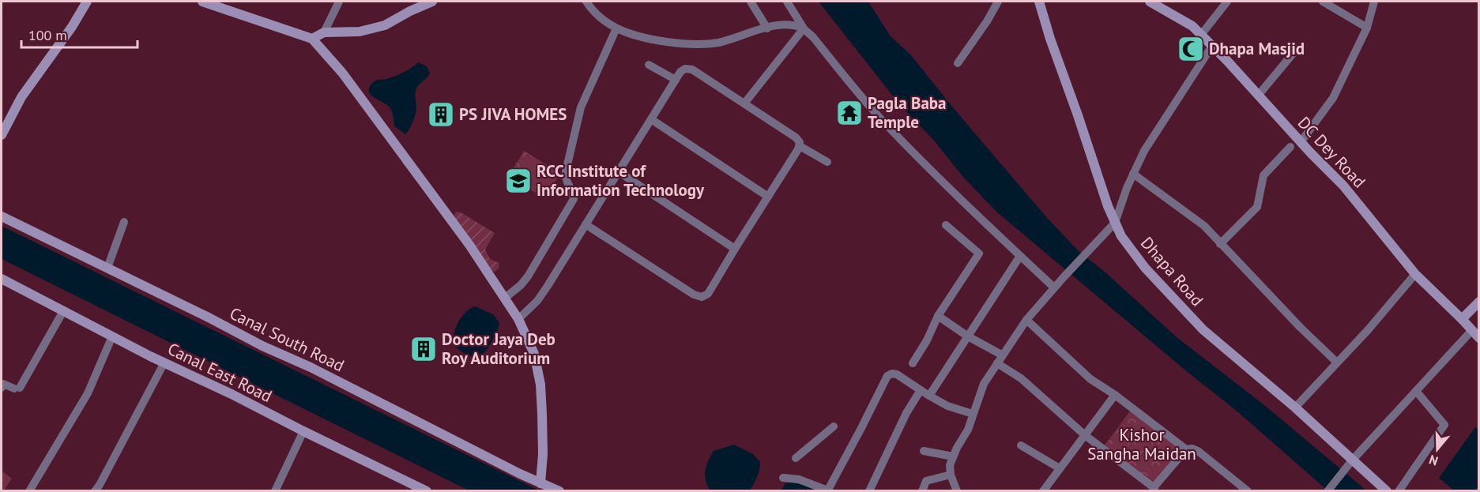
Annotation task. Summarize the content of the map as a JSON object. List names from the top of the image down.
{
  "streets": {
    "street": [
      "DC Dey Road",
      "Dhapa Road",
      "Canal South Road",
      "Canal East Road"
    ]
  },
  "parks": ["Kishor Sangha Maidan"],
  "places": {
    "mosque": ["Dhapa Masjid"],
    "temple": ["Pagla Baba Temple"],
    "building": ["PS JIVA HOMES", "Doctor Jaya Deb Roy Auditorium"],
    "school or university": ["RCC Institute of Information Technology"]
  },
  "scale_bar": "100 m",
  "north": "bottom"
}
